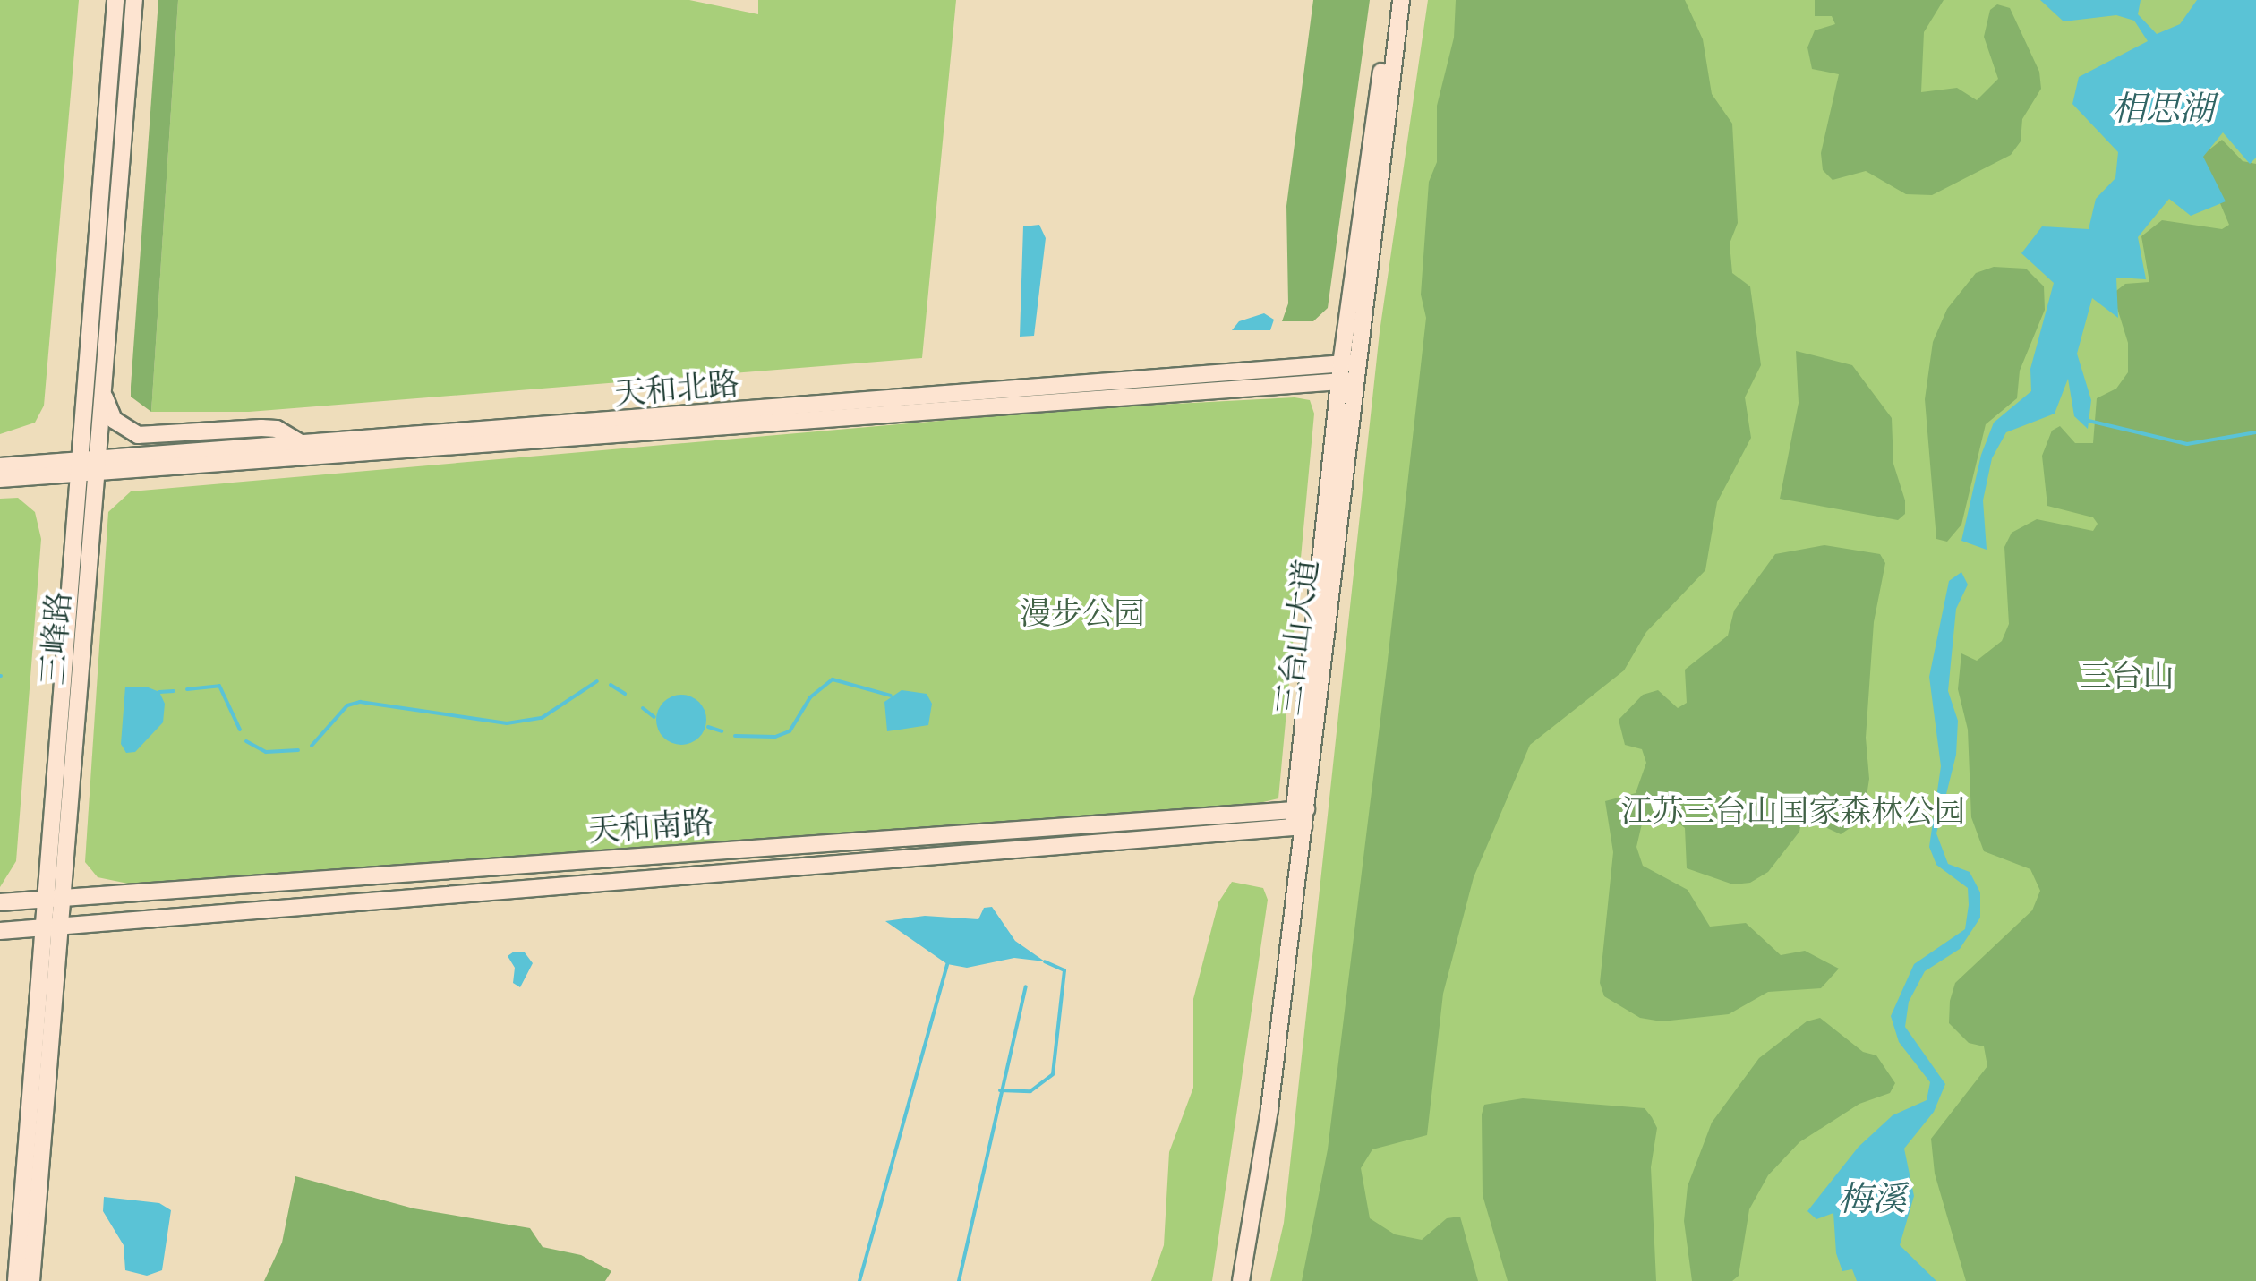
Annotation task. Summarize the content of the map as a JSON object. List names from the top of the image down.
{
  "streets": {
    "street": [
      "天和北路",
      "三台山大道",
      "三峰路",
      "天和南路"
    ]
  },
  "crossings": [
    ["天和北路", "三台山大道"],
    ["天和北路", "三峰路"],
    ["三台山大道", "天和南路"],
    ["三峰路", "天和南路"]
  ],
  "water": ["相思湖", "梅溪"],
  "parks": ["漫步公园", "三台山", "江苏三台山国家森林公园"]
}
